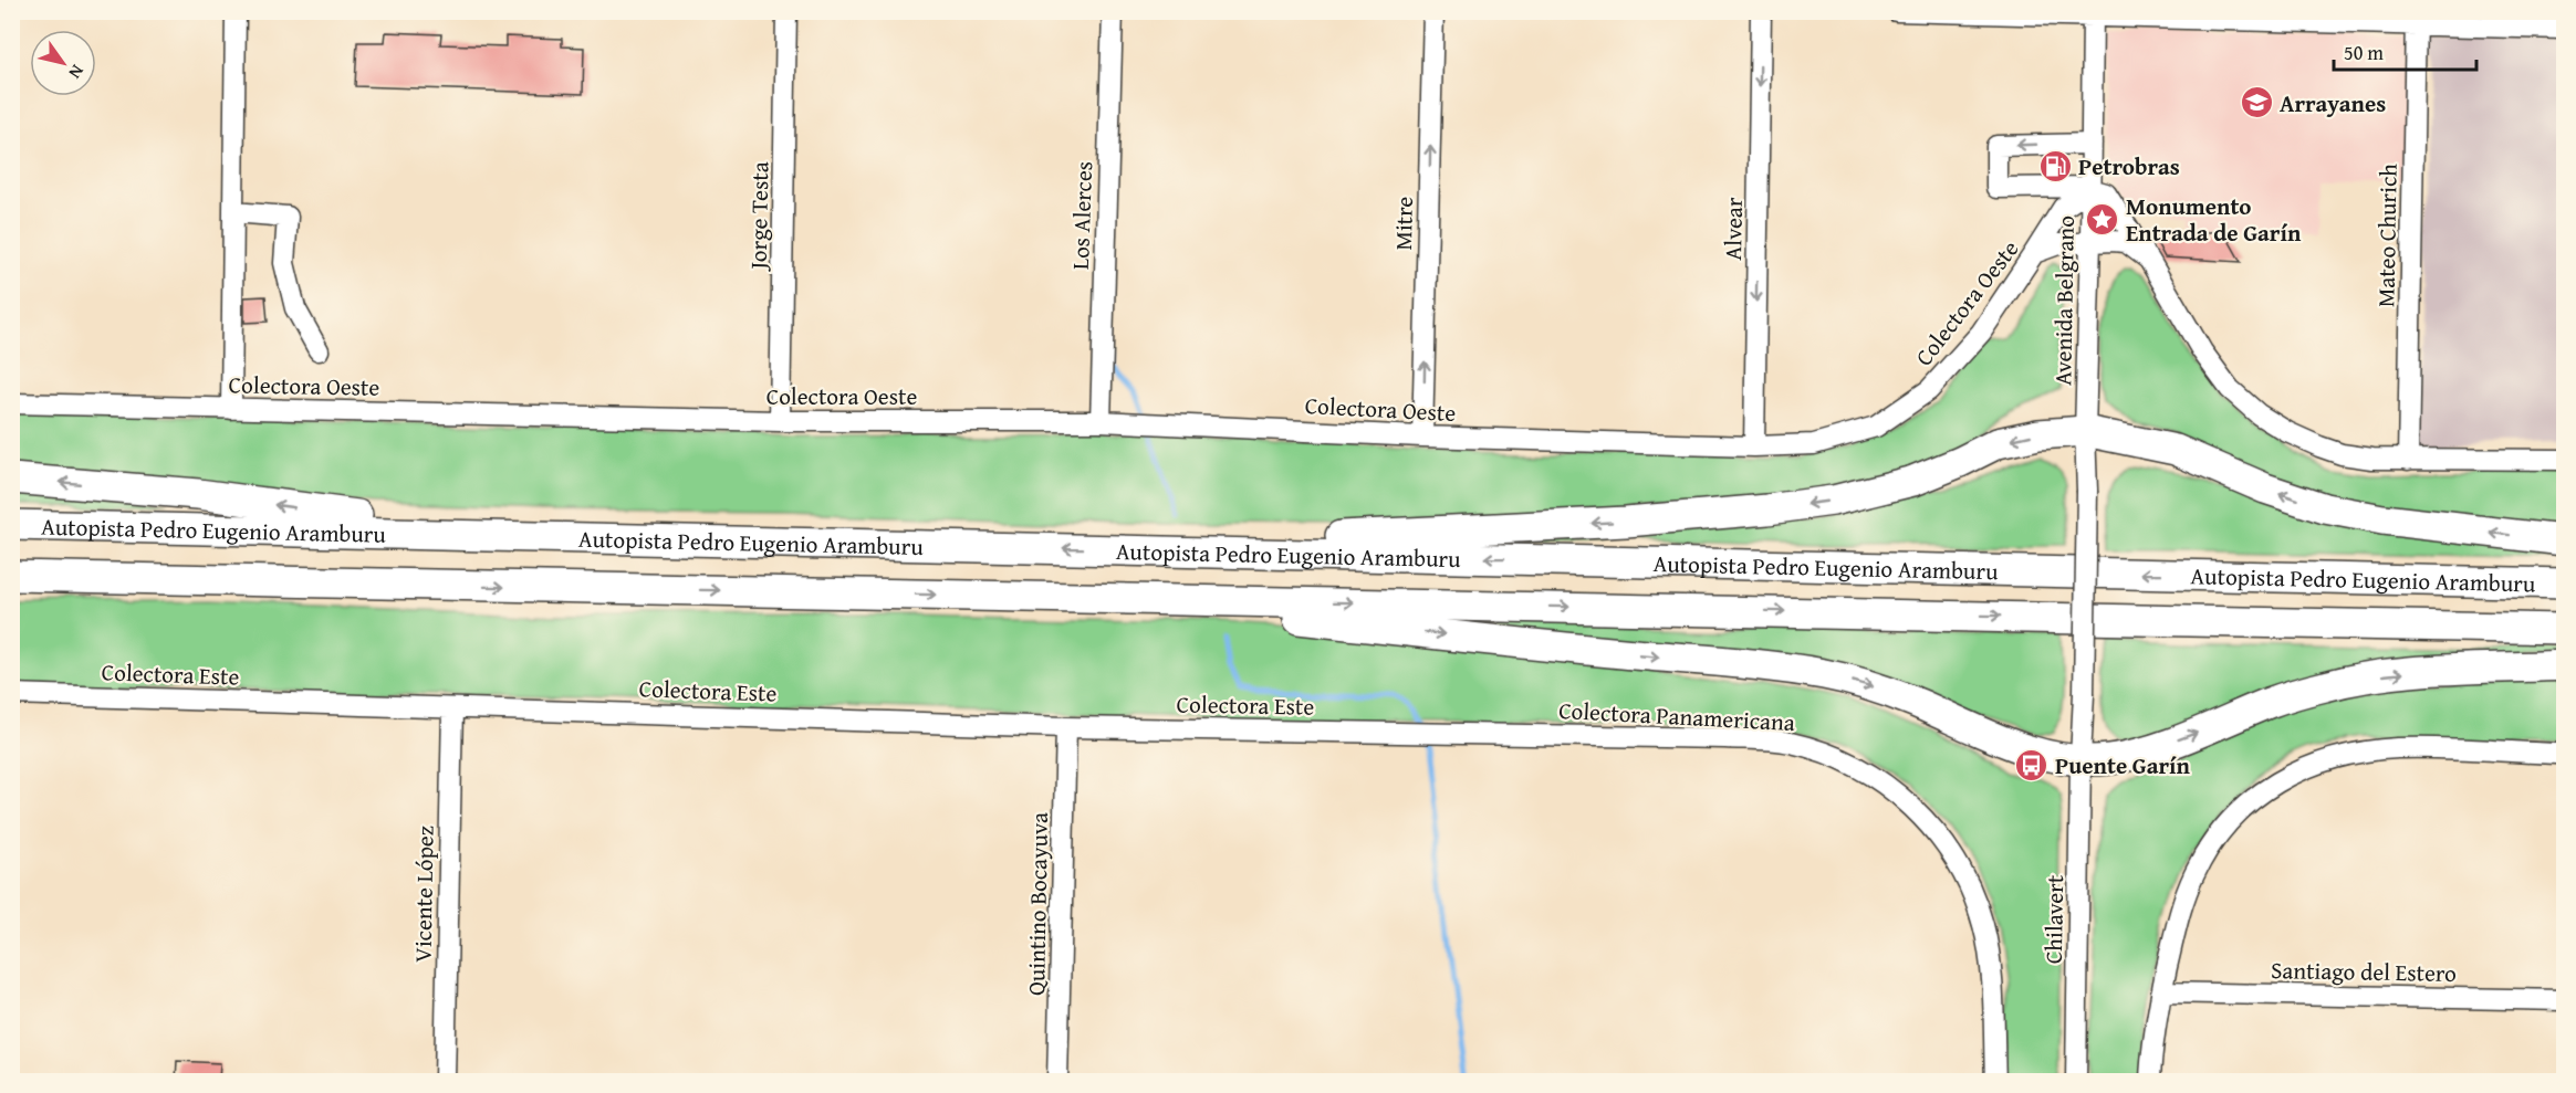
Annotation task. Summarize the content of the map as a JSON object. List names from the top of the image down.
{
  "streets": {
    "highway": ["Autopista Pedro Eugenio Aramburu"],
    "street": [
      "Jorge Testa",
      "Los Alerces",
      "Mitre",
      "Alvear",
      "Mateo Churich",
      "Avenida Belgrano",
      "Colectora Oeste",
      "Colectora Este",
      "Colectora Panamericana",
      "Vicente López",
      "Quintino Bocayuva",
      "Chilavert",
      "Santiago del Estero"
    ]
  },
  "crossings": [
    ["Jorge Testa", "Colectora Oeste"],
    ["Los Alerces", "Colectora Oeste"],
    ["Mitre", "Colectora Oeste"],
    ["Alvear", "Colectora Oeste"],
    ["Mateo Churich", "Colectora Oeste"],
    ["Avenida Belgrano", "Colectora Oeste"],
    ["Colectora Este", "Colectora Panamericana"],
    ["Colectora Este", "Vicente López"],
    ["Colectora Este", "Quintino Bocayuva"]
  ],
  "one_way": ["Mitre", "Alvear"],
  "places": {
    "school or university": ["Arrayanes"],
    "fuel station": ["Petrobras"],
    "place": ["Monumento Entrada de Garín"],
    "bus stop": ["Puente Garín"]
  },
  "scale_bar": "50 m",
  "north": "bottom right"
}
